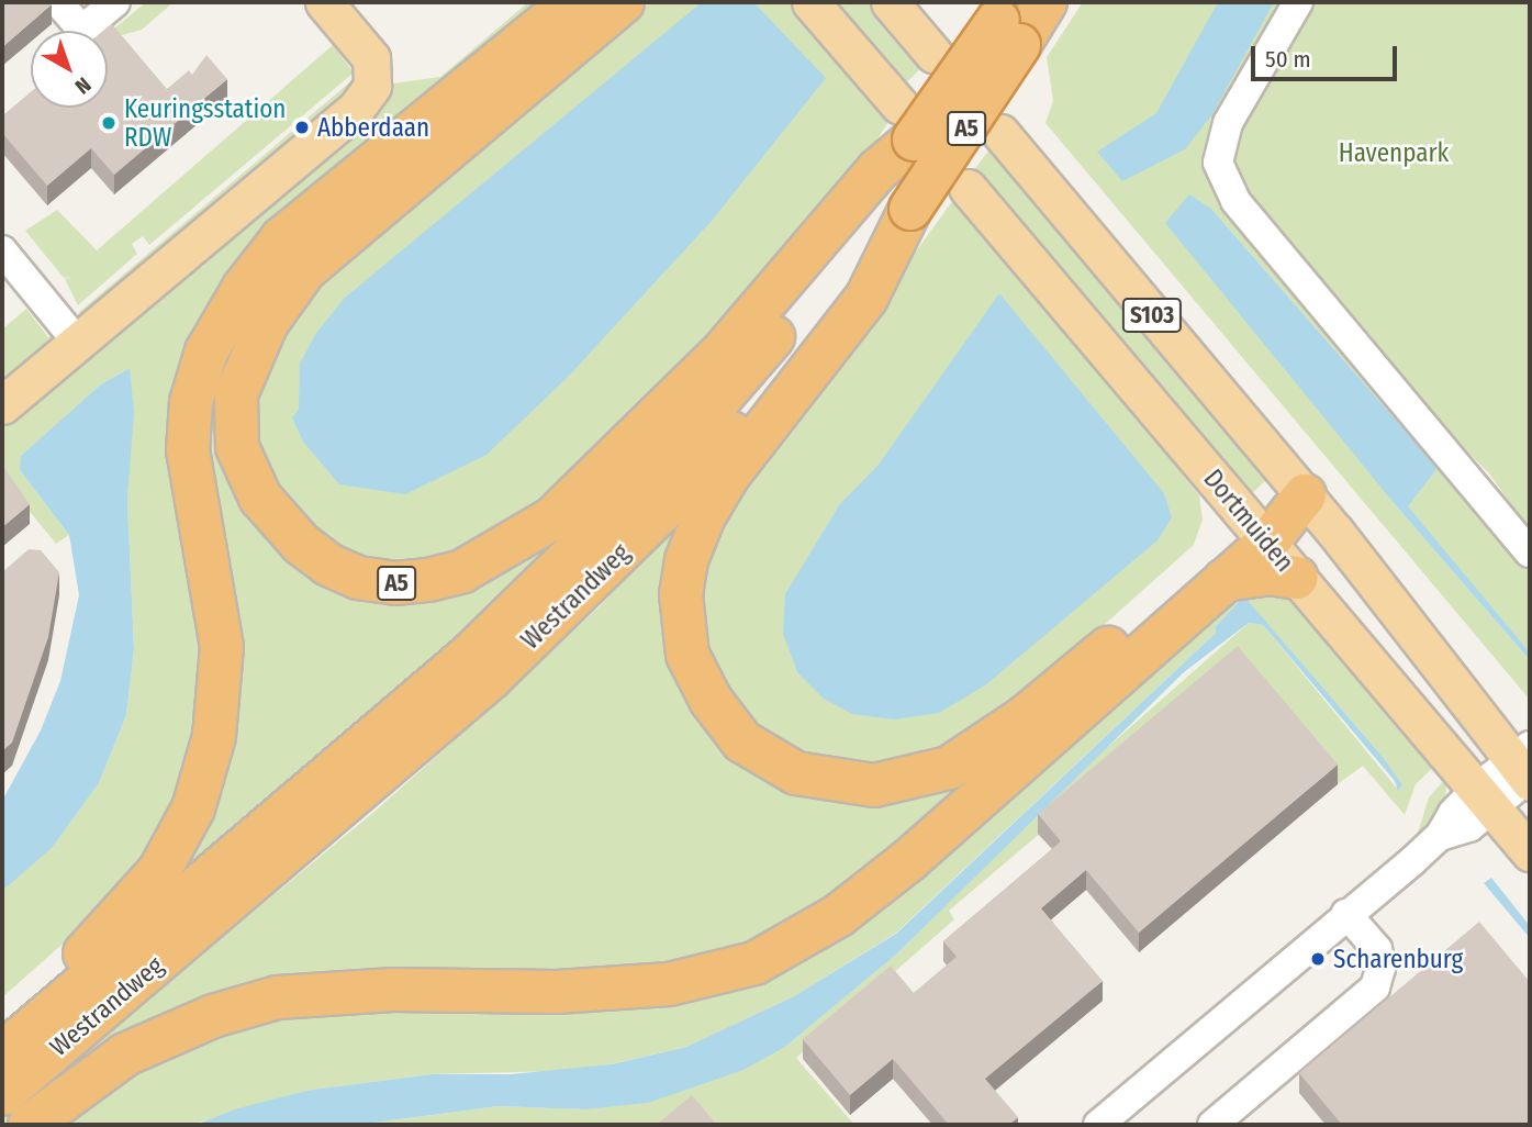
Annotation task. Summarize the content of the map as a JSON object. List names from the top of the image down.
{
  "streets": {
    "highway": ["A5", "Westrandweg"],
    "main road": ["S103", "Dortmuiden"]
  },
  "crossings": [
    ["A5", "Dortmuiden"],
    ["A5", "Westrandweg"]
  ],
  "parks": ["Havenpark"],
  "places": ["Keuringsstation RDW", "Abberdaan", "Scharenburg"],
  "scale_bar": "50 m",
  "north": "bottom right"
}
